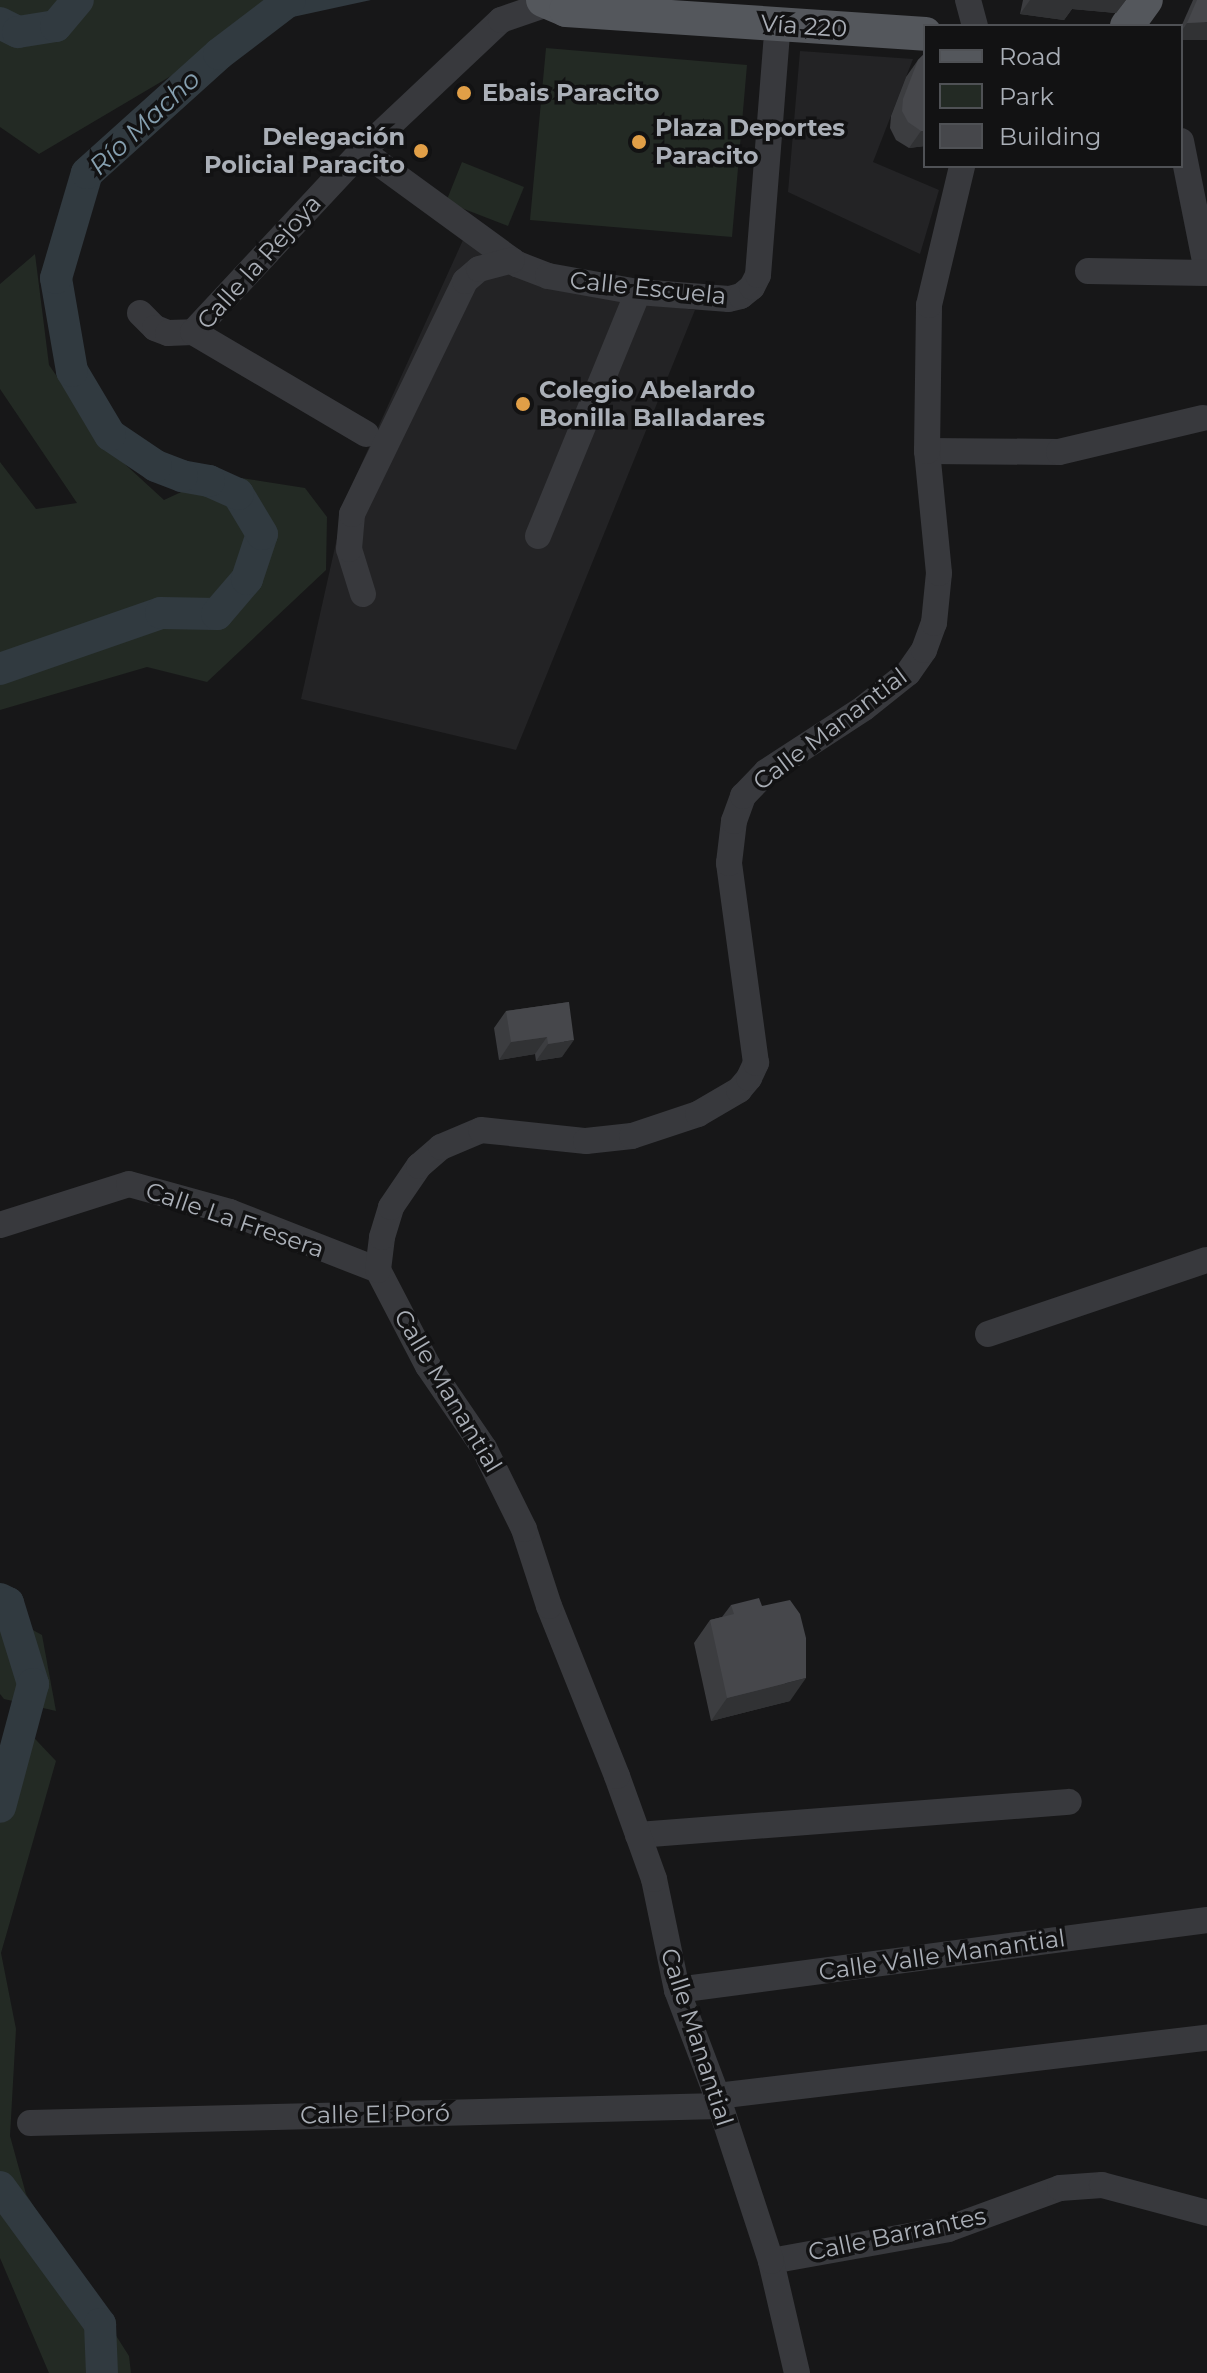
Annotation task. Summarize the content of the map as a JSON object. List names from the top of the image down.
{
  "streets": {
    "main road": ["Vía 220"],
    "street": [
      "Calle la Rejoya",
      "Calle Escuela",
      "Calle Manantial",
      "Calle La Fresera",
      "Calle Valle Manantial",
      "Calle El Poró",
      "Calle Barrantes"
    ]
  },
  "crossings": [
    ["Vía 220", "Calle la Rejoya"],
    ["Vía 220", "Calle Escuela"],
    ["Calle la Rejoya", "Calle Escuela"],
    ["Calle Manantial", "Calle La Fresera"],
    ["Calle Manantial", "Calle Valle Manantial"],
    ["Calle Manantial", "Calle El Poró"],
    ["Calle Manantial", "Calle Barrantes"]
  ],
  "water": ["Río Macho"],
  "places": [
    "Ebais Paracito",
    "Plaza Deportes Paracito",
    "Delegación Policial Paracito",
    "Colegio Abelardo Bonilla Balladares"
  ],
  "legend": ["Road", "Park", "Building"]
}
